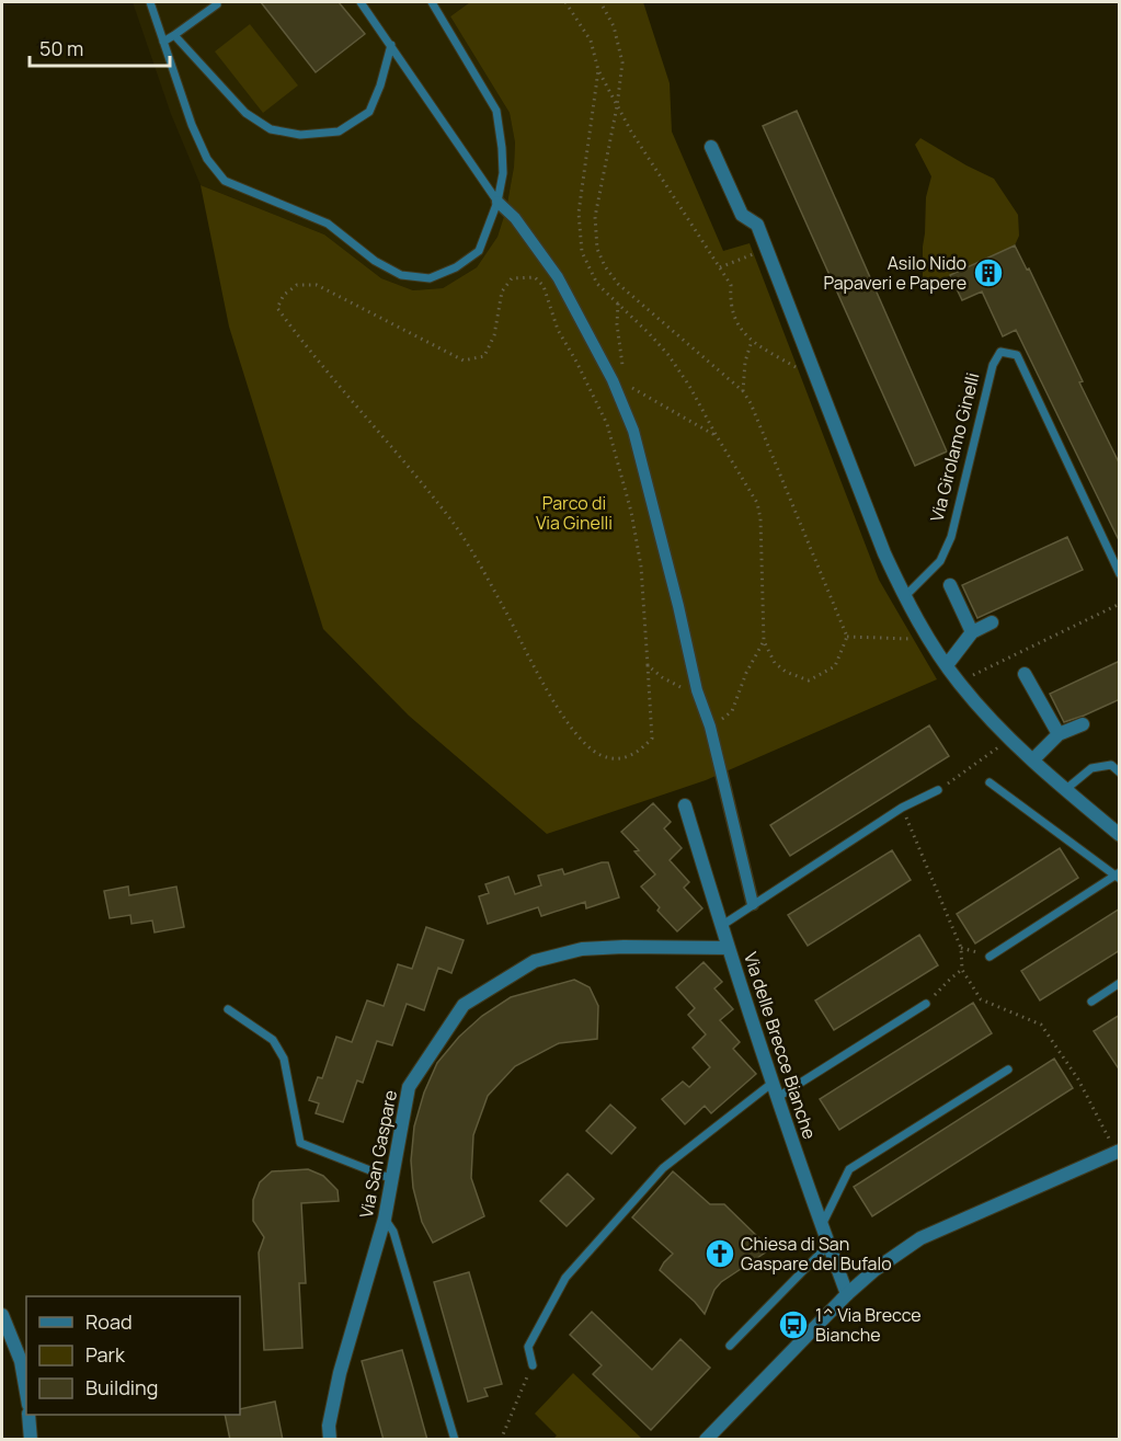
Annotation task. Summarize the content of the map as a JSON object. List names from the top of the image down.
{
  "streets": {
    "street": ["Via delle Brecce Bianche", "Via San Gaspare"],
    "lane": ["Via Girolamo Ginelli"]
  },
  "crossings": [
    ["Via delle Brecce Bianche", "Via San Gaspare"]
  ],
  "parks": ["Parco di Via Ginelli"],
  "places": {
    "building": ["Asilo Nido Papaveri e Papere"],
    "church": ["Chiesa di San Gaspare del Bufalo"],
    "bus stop": ["1^ Via Brecce Bianche"]
  },
  "legend": ["Road", "Park", "Building"],
  "scale_bar": "50 m"
}
